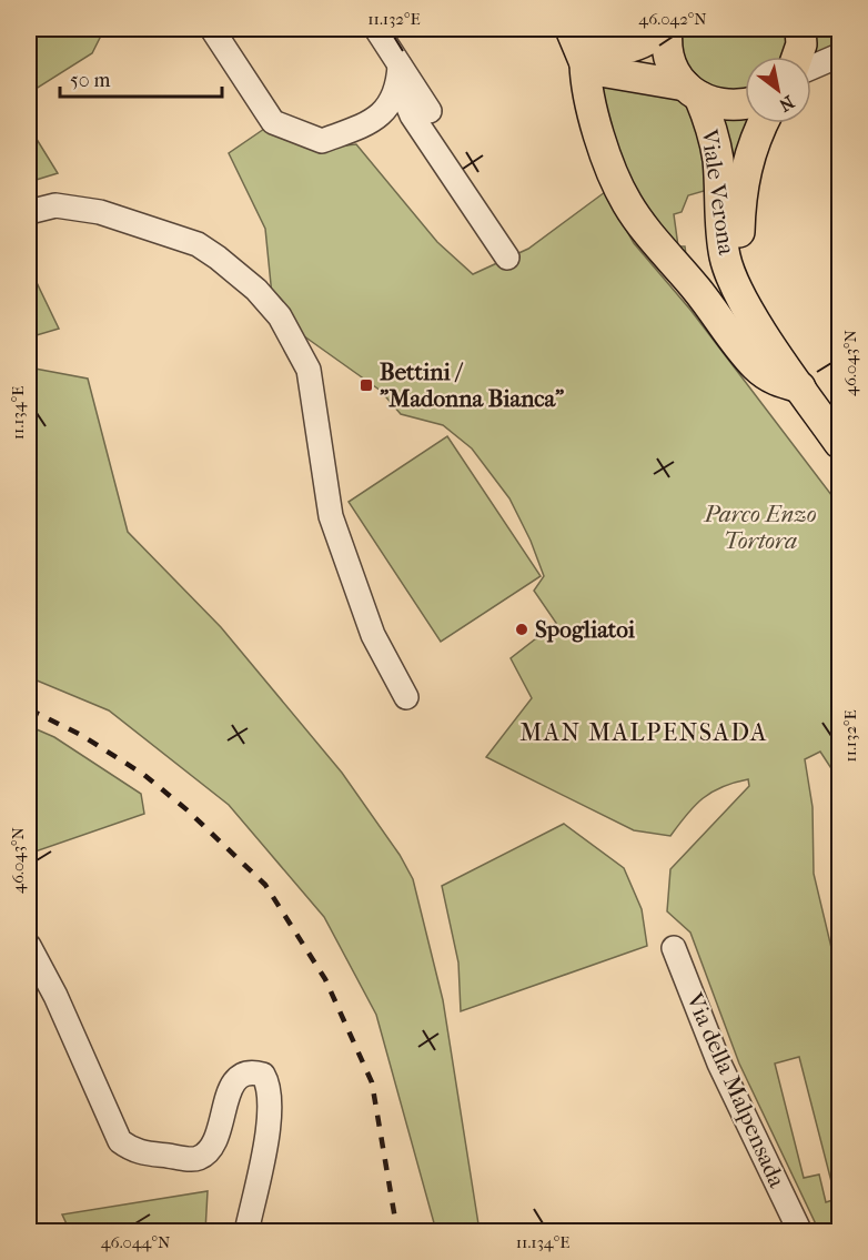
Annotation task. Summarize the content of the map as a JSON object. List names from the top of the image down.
{
  "streets": {
    "main road": ["Viale Verona"],
    "street": ["Via della Malpensada"]
  },
  "districts": ["MAN MALPENSADA"],
  "parks": ["Parco Enzo Tortora"],
  "places": {
    "transit": ["Bettini / \"Madonna Bianca\""],
    "other": ["Spogliatoi"]
  },
  "scale_bar": "50 m",
  "north": "bottom right",
  "coordinates": [
    "11.132°E",
    "46.042°N",
    "46.043°N",
    "11.134°E",
    "46.044°N"
  ]
}
